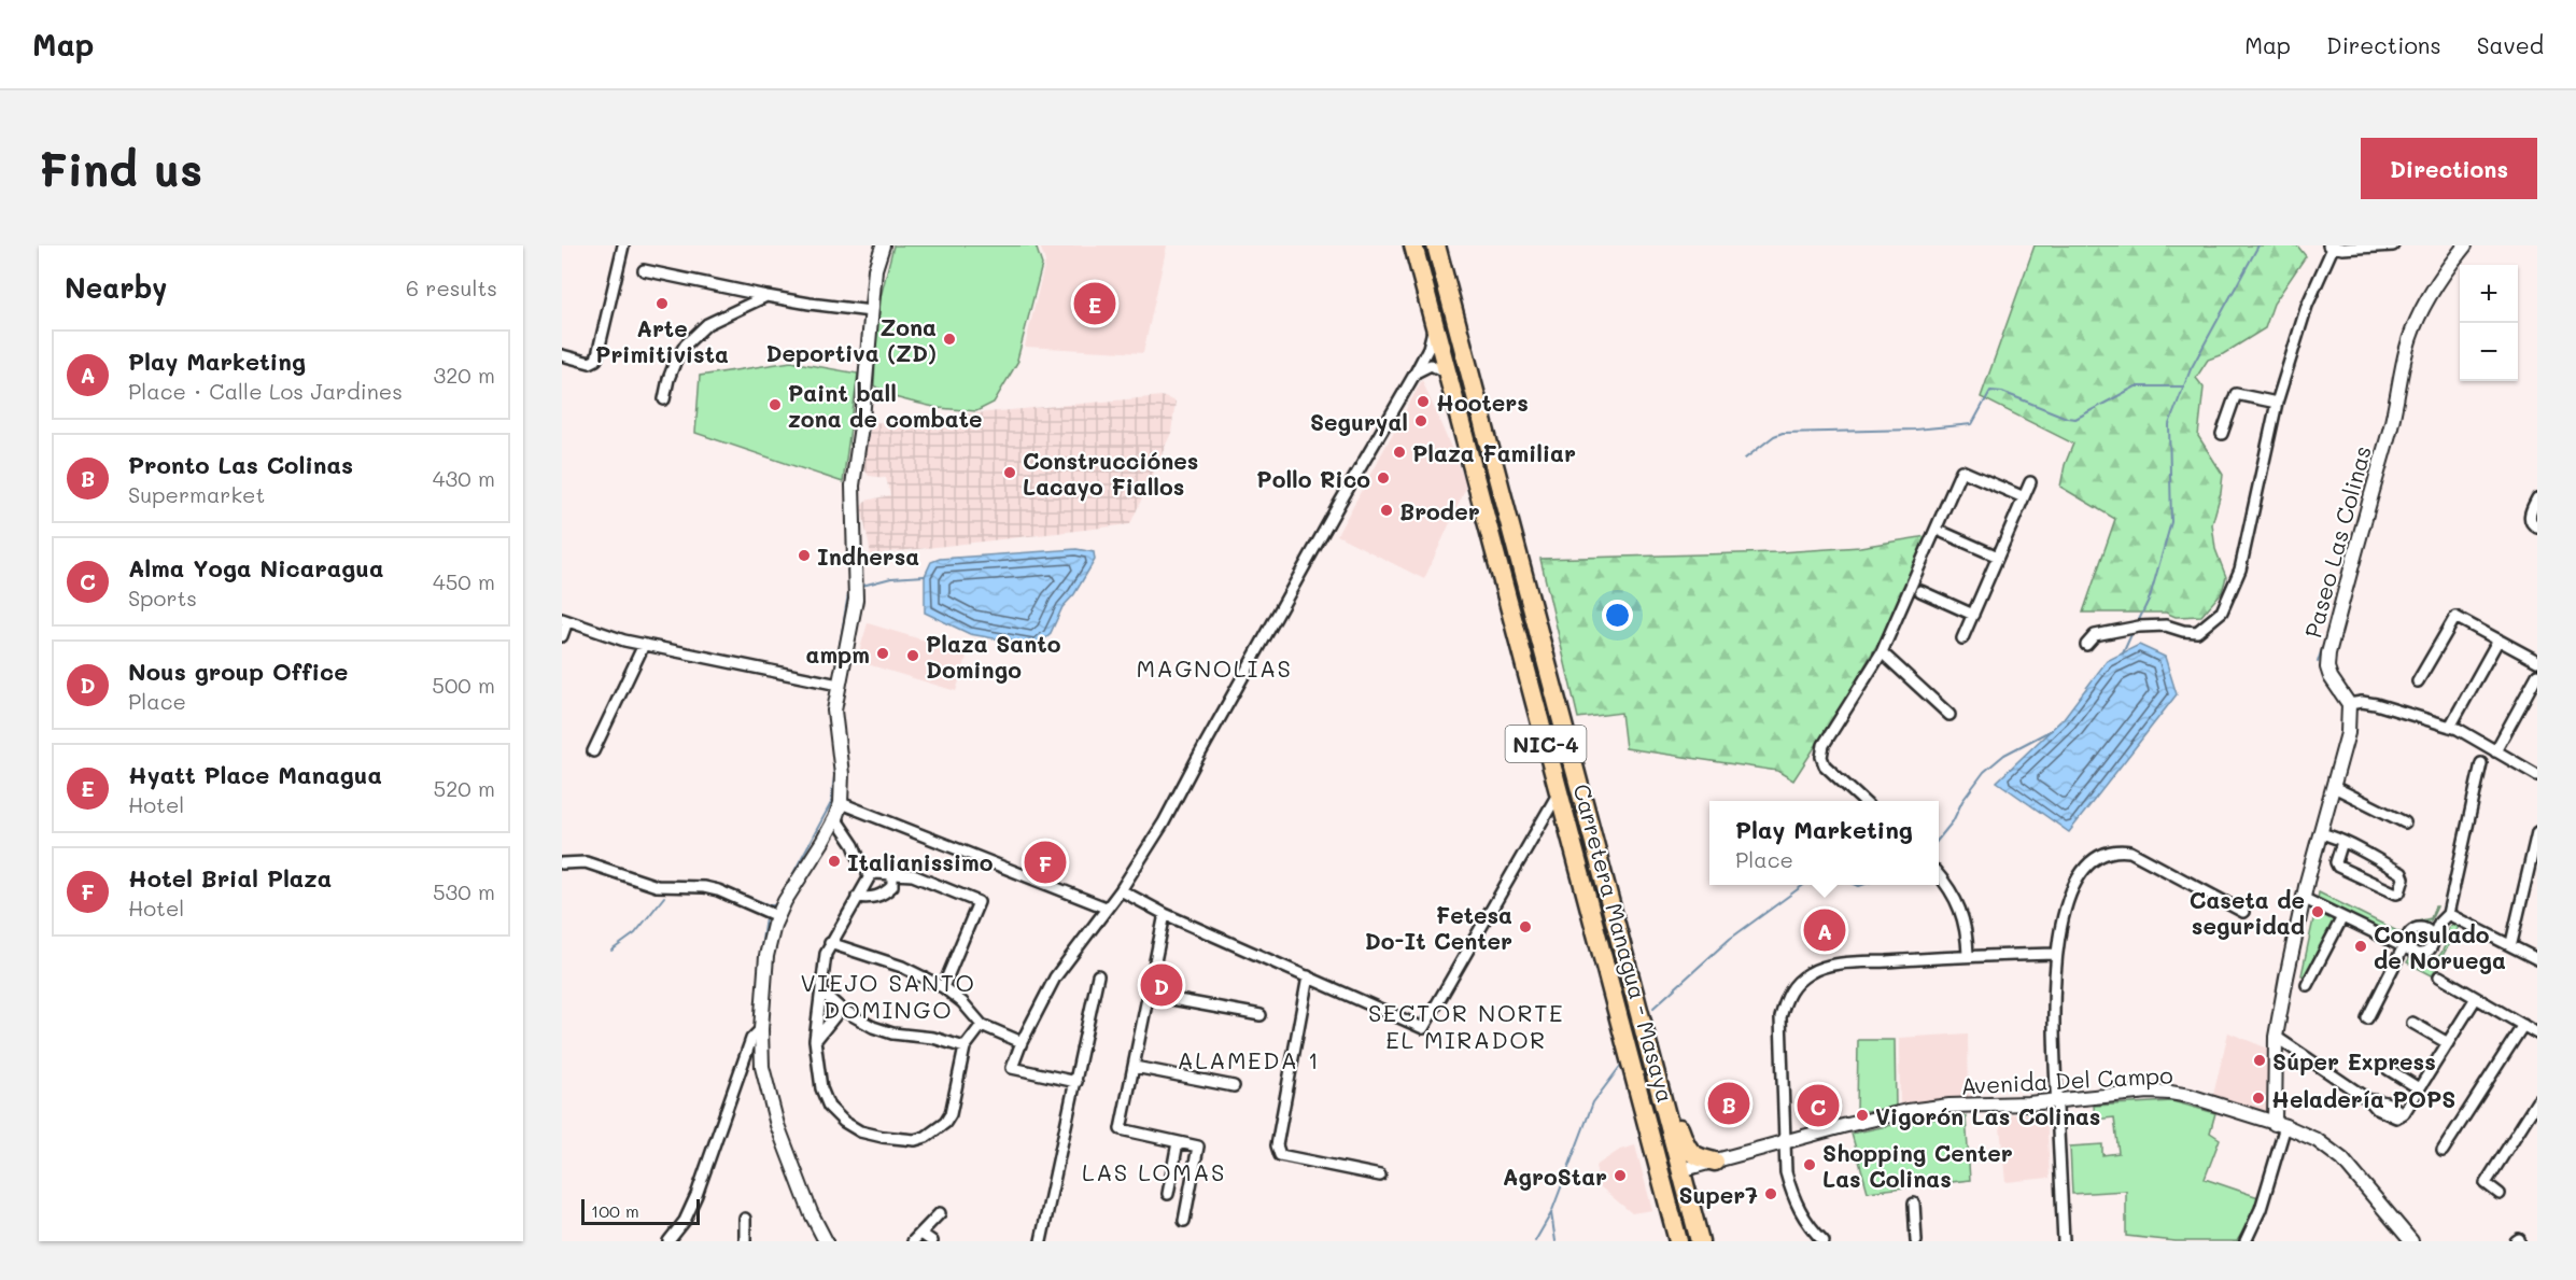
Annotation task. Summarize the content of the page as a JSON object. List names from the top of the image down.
{
  "streets": {
    "highway": ["NIC-4", "Carretera Managua - Masaya"],
    "street": ["Paseo Las Colinas", "Avenida Del Campo"]
  },
  "crossings": [
    ["Carretera Managua - Masaya", "Avenida Del Campo"]
  ],
  "districts": [
    "MAGNOLIAS",
    "VIEJO SANTO DOMINGO",
    "SECTOR NORTE EL MIRADOR",
    "ALAMEDA 1",
    "LAS LOMAS"
  ],
  "places": [
    "Arte Primitivista",
    "Zona Deportiva (ZD)",
    "Hooters",
    "Paint ball zona de combate",
    "Seguryal",
    "Plaza Familiar",
    "Construcciónes Lacayo Fiallos",
    "Pollo Rico",
    "Broder",
    "Indhersa",
    "ampm",
    "Plaza Santo Domingo",
    "Italianissimo",
    "Caseta de seguridad",
    "Fetesa Do-It Center",
    "Consulado de Noruega",
    "Súper Express",
    "Heladería POPS",
    "Vigorón Las Colinas",
    "Shopping Center Las Colinas",
    "AgroStar",
    "Super7"
  ],
  "scale_bar": "100 m",
  "page": {
    "header": "Map",
    "nav": ["Map", "Directions", "Saved"],
    "buttons": "Directions",
    "title": "Find us",
    "heading": ["Nearby", "6 results"],
    "map_buttons": ["+", "−"],
    "pins": [
      "E",
      "F",
      "A",
      "D",
      "B",
      "C"
    ],
    "list": [
      {
        "mark": "A",
        "name": "Play Marketing",
        "note": "Place · Calle Los Jardines",
        "value": "320 m"
      },
      {
        "mark": "B",
        "name": "Pronto Las Colinas",
        "note": "Supermarket",
        "value": "430 m"
      },
      {
        "mark": "C",
        "name": "Alma Yoga Nicaragua",
        "note": "Sports",
        "value": "450 m"
      },
      {
        "mark": "D",
        "name": "Nous group Office",
        "note": "Place",
        "value": "500 m"
      },
      {
        "mark": "E",
        "name": "Hyatt Place Managua",
        "note": "Hotel",
        "value": "520 m"
      },
      {
        "mark": "F",
        "name": "Hotel Brial Plaza",
        "note": "Hotel",
        "value": "530 m"
      }
    ],
    "popup": ["Play Marketing", "Place"],
    "scale": "100 m"
  }
}
